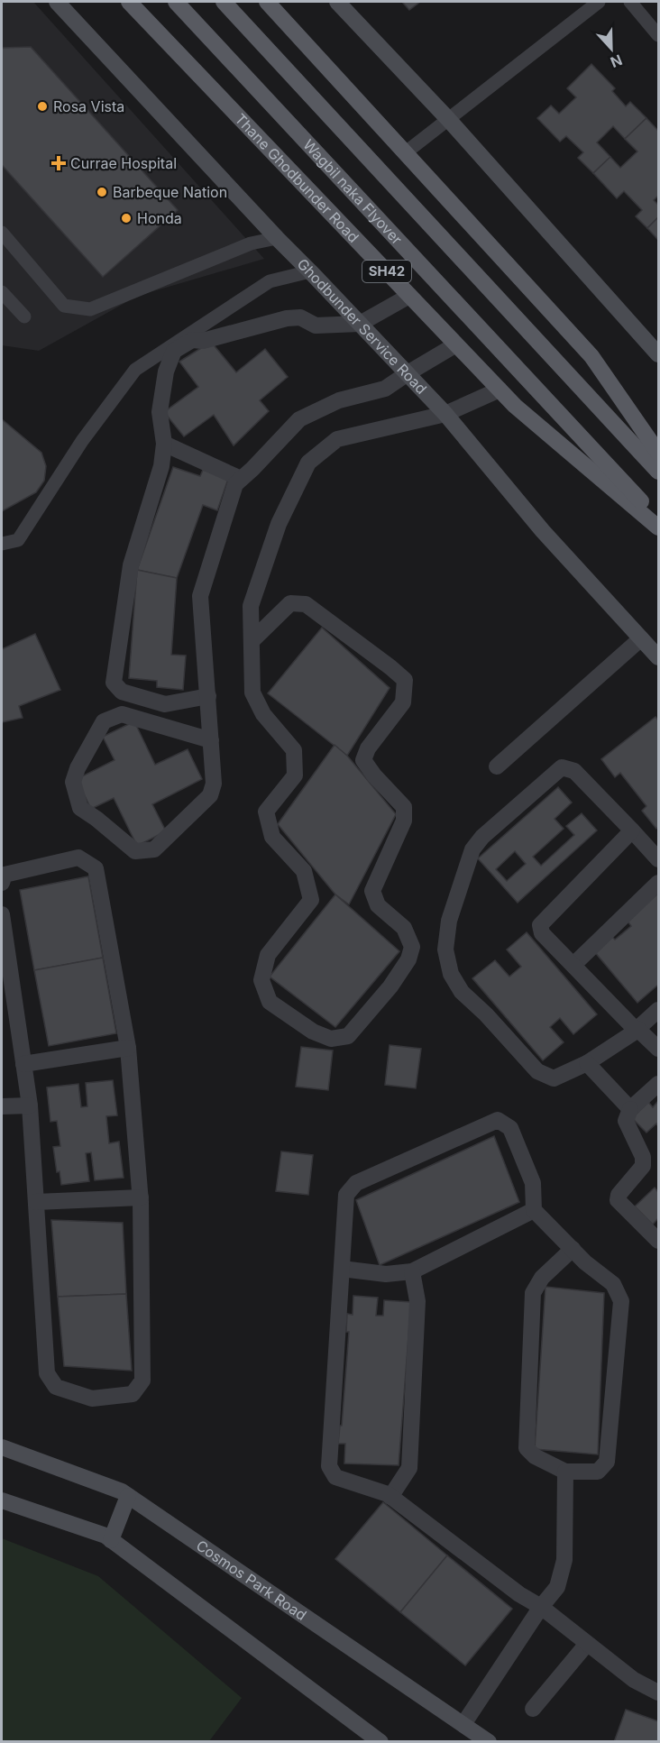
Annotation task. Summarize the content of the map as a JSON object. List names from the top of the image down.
{
  "streets": {
    "main road": ["Thane Ghodbunder Road", "Wagbil naka Flyover", "SH42"],
    "street": ["Ghodbunder Service Road", "Cosmos Park Road"]
  },
  "places": {
    "other": ["Rosa Vista", "Barbeque Nation", "Honda"],
    "health": ["Currae Hospital"]
  },
  "north": "bottom"
}
